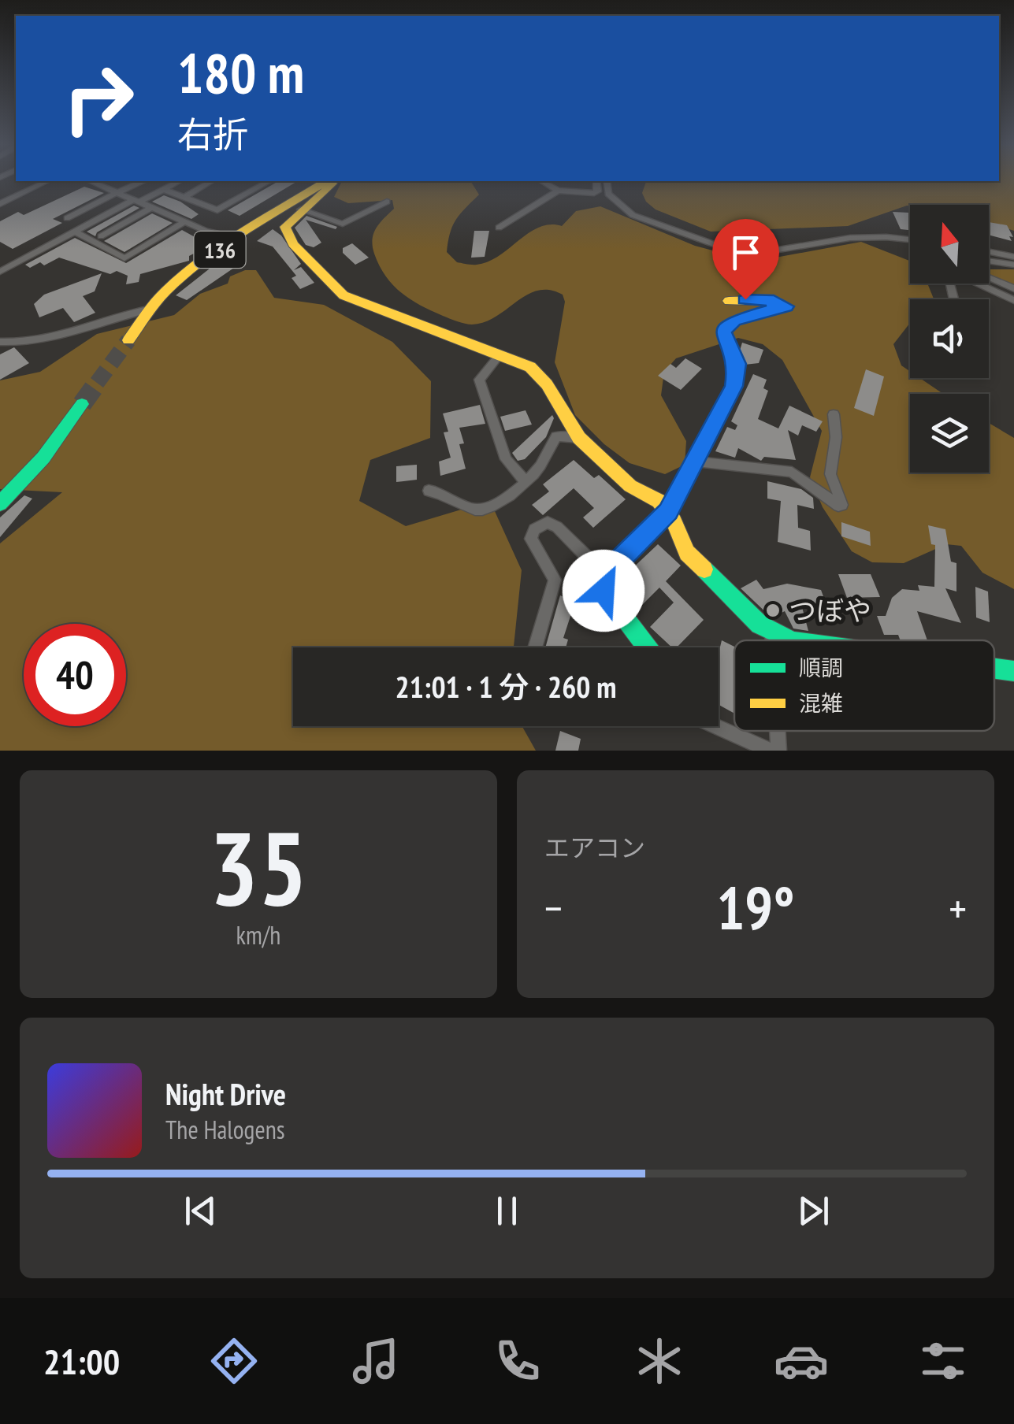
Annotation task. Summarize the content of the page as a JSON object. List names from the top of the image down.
{
  "streets": {
    "main road": ["136"]
  },
  "places": ["つぼや"],
  "legend": ["順調", "混雑"],
  "north": "top",
  "page": {
    "turn": ["180 m", "右折"],
    "limit": "40",
    "trip": "21:01 · 1 分 · 260 m",
    "tile": [
      ["35", "km/h"],
      "エアコン"
    ],
    "heat": ["−", "19°", "+"],
    "song": ["Night Drive", "The Halogens"],
    "tabs": "21:00"
  }
}
